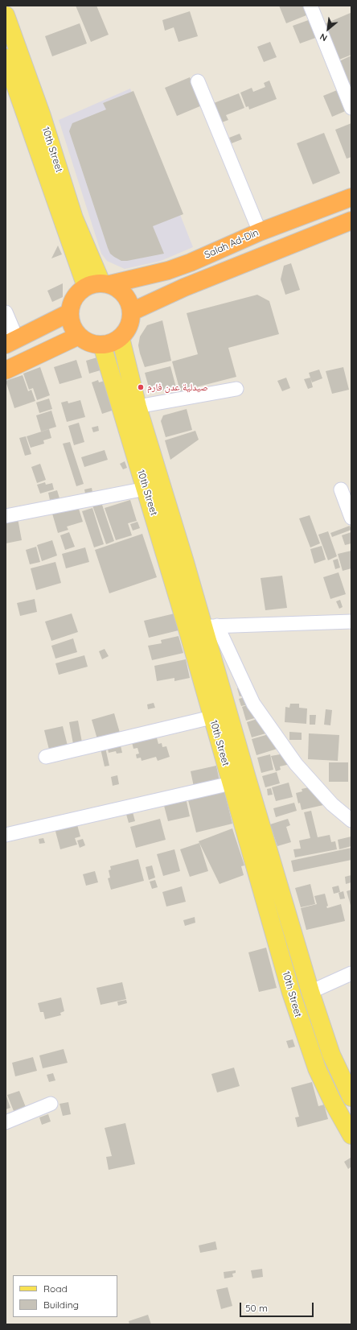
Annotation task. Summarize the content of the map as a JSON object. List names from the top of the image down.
{
  "streets": {
    "highway": ["Salah Ad-Din"],
    "main road": ["10th Street"]
  },
  "crossings": [
    ["10th Street", "Salah Ad-Din"]
  ],
  "places": ["صيدلية عدن فارم"],
  "legend": ["Road", "Building"],
  "scale_bar": "50 m",
  "north": "bottom left"
}
